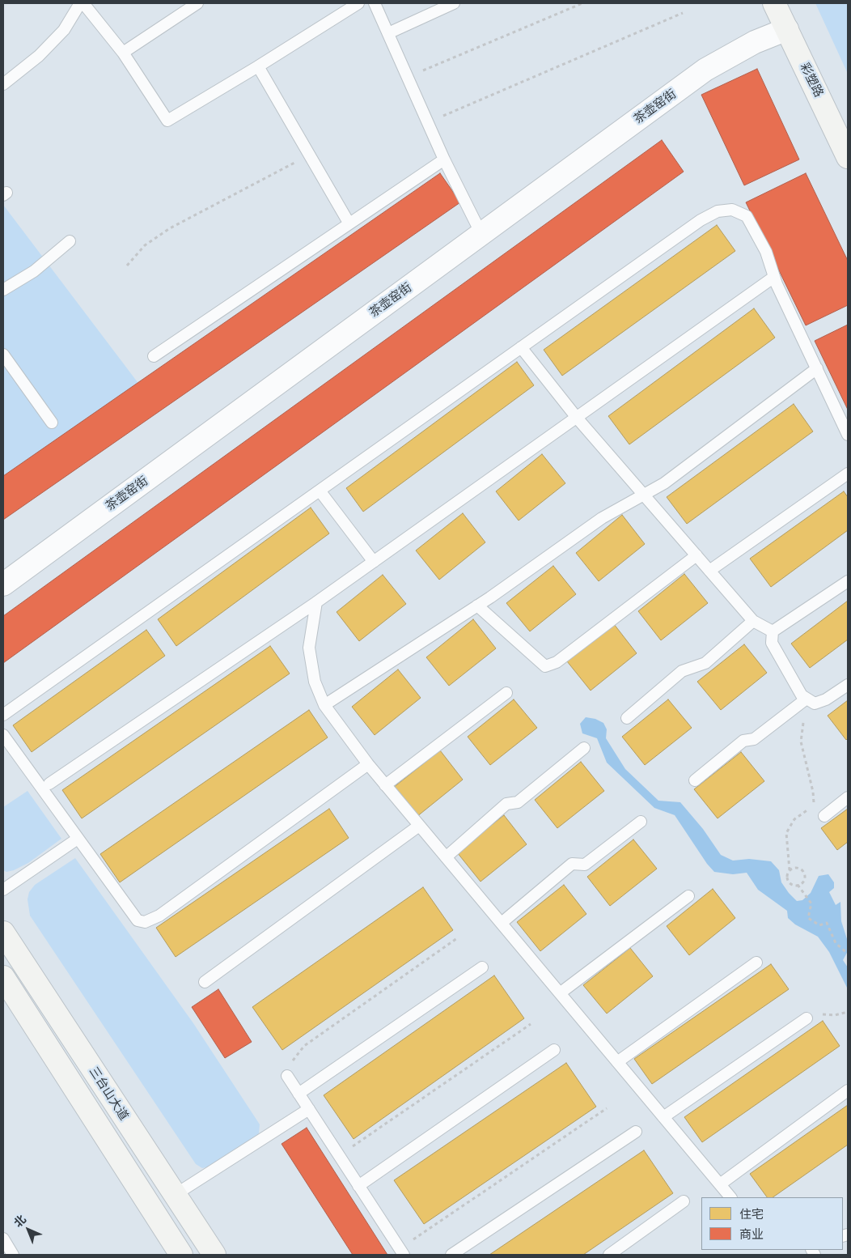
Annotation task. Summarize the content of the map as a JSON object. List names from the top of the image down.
{
  "streets": {
    "main road": ["彩塑路", "三台山大道"],
    "street": ["茶壶窑街"]
  },
  "crossings": [
    ["彩塑路", "茶壶窑街"]
  ],
  "legend": ["住宅", "商业"],
  "north": "top left"
}
